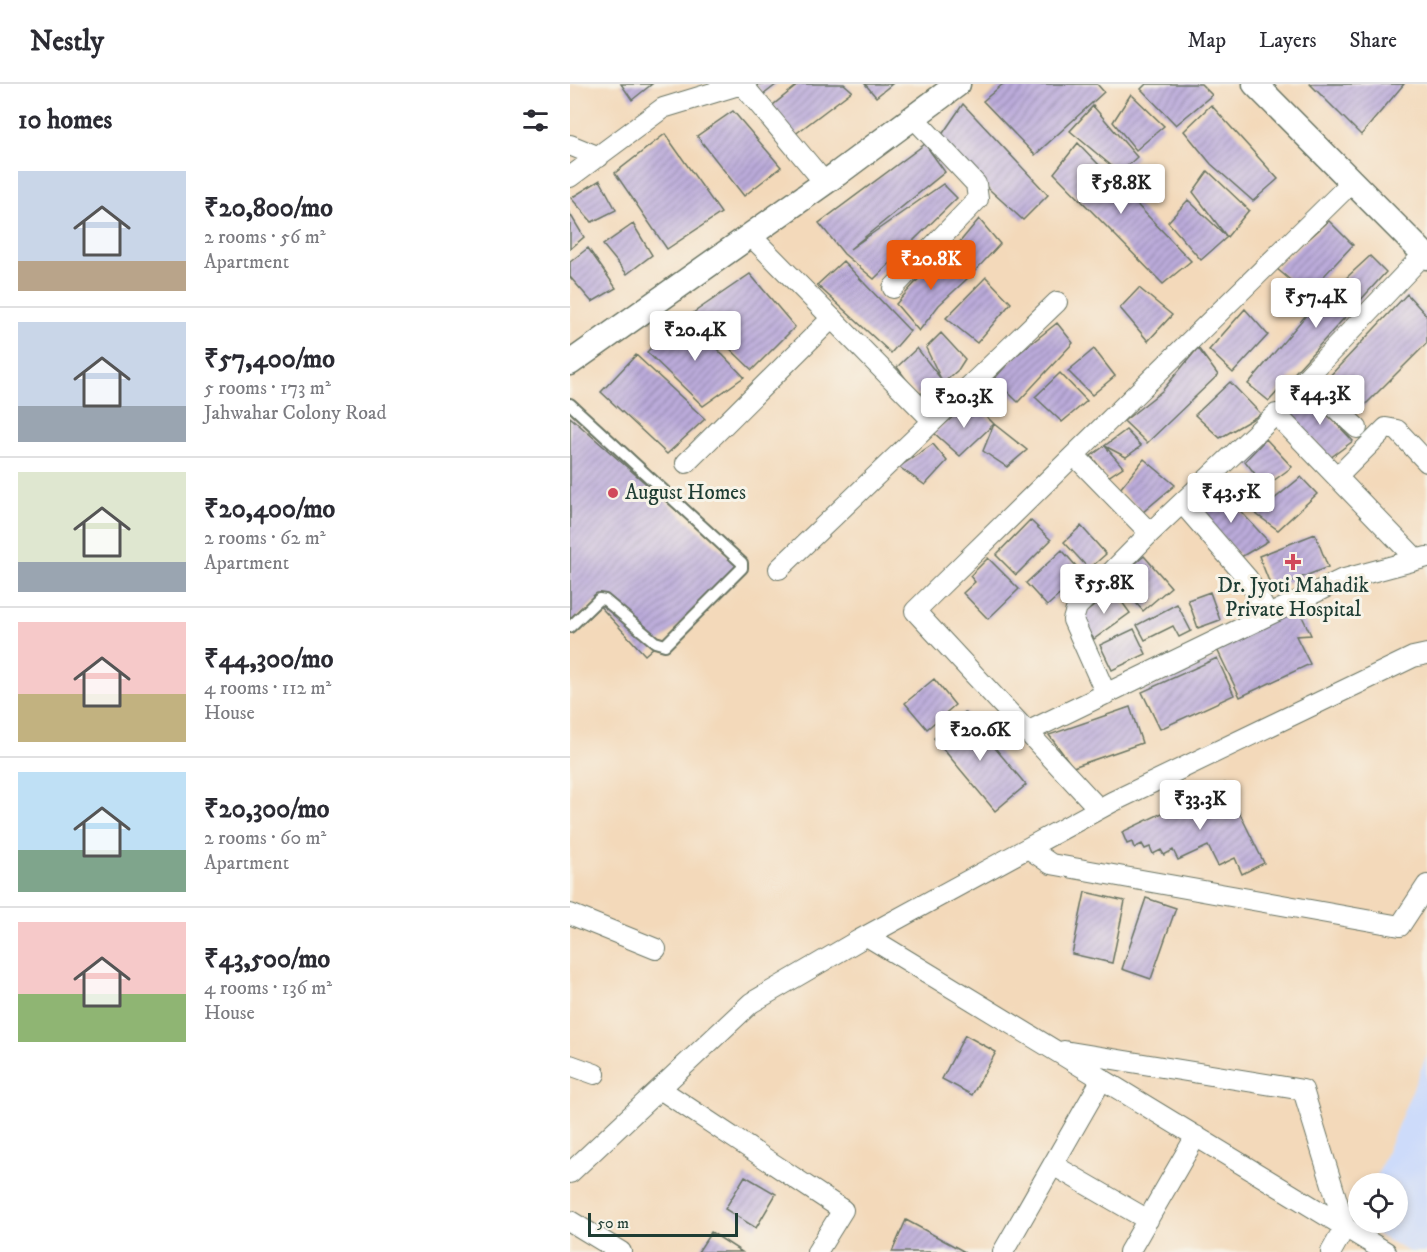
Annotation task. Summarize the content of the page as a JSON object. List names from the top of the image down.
{
  "places": {
    "other": ["August Homes"],
    "health": ["Dr. Jyoti Mahadik Private Hospital"]
  },
  "scale_bar": "50 m",
  "page": {
    "header": "Nestly",
    "nav": ["Map", "Layers", "Share"],
    "heading": "10 homes",
    "list": [
      {
        "name": "₹20,800/mo",
        "note": "2 rooms · 56 m² · Apartment"
      },
      {
        "name": "₹57,400/mo",
        "note": "5 rooms · 173 m² · Jahwahar Colony Road"
      },
      {
        "name": "₹20,400/mo",
        "note": "2 rooms · 62 m² · Apartment"
      },
      {
        "name": "₹44,300/mo",
        "note": "4 rooms · 112 m² · House"
      },
      {
        "name": "₹20,300/mo",
        "note": "2 rooms · 60 m² · Apartment"
      },
      {
        "name": "₹43,500/mo",
        "note": "4 rooms · 136 m² · House"
      }
    ],
    "price": [
      "₹58.8K",
      "₹20.8K",
      "₹57.4K",
      "₹20.4K",
      "₹44.3K",
      "₹20.3K",
      "₹43.5K",
      "₹55.8K",
      "₹20.6K",
      "₹33.3K"
    ],
    "scale": "50 m"
  }
}
